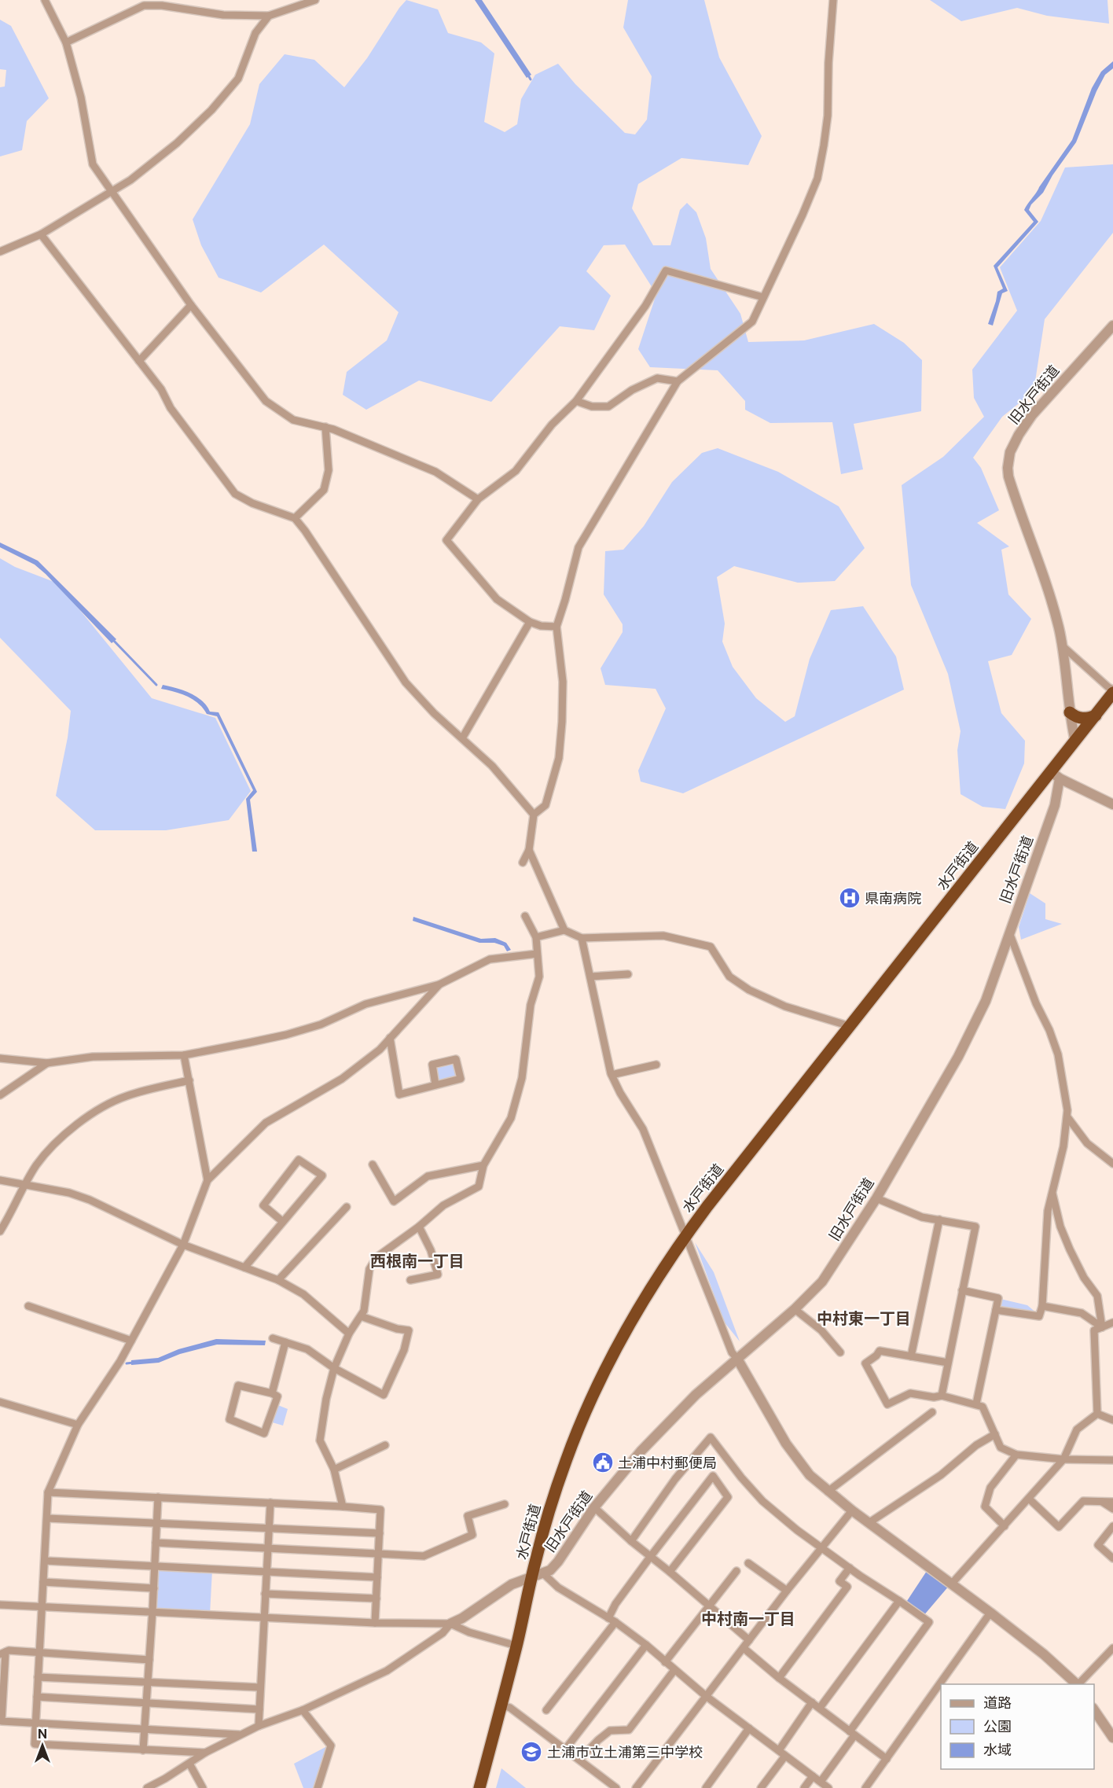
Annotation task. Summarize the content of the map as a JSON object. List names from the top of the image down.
{
  "streets": {
    "highway": ["水戸街道"],
    "street": ["旧水戸街道"]
  },
  "crossings": [
    ["旧水戸街道", "水戸街道"]
  ],
  "districts": ["西根南一丁目", "中村東一丁目", "中村南一丁目"],
  "places": {
    "hospital": ["県南病院"],
    "public building": ["土浦中村郵便局"],
    "school or university": ["土浦市立土浦第三中学校"]
  },
  "legend": ["道路", "公園", "水域"],
  "north": "top"
}
